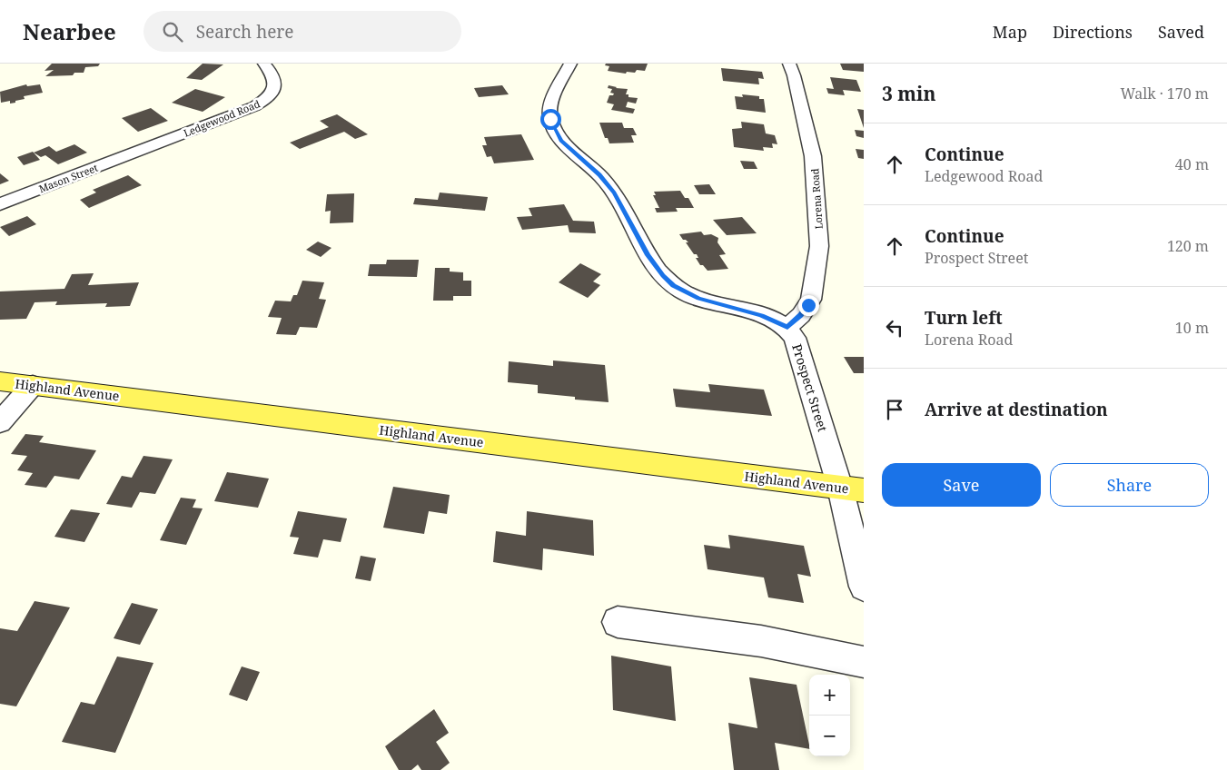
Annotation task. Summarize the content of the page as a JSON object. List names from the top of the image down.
{
  "streets": {
    "main road": ["Highland Avenue"],
    "street": [
      "Ledgewood Road",
      "Mason Street",
      "Lorena Road",
      "Prospect Street"
    ]
  },
  "crossings": [
    ["Ledgewood Road", "Mason Street"],
    ["Lorena Road", "Prospect Street"],
    ["Prospect Street", "Highland Avenue"]
  ],
  "page": {
    "header": "Nearbee",
    "search": "Search here",
    "nav": ["Map", "Directions", "Saved"],
    "heading": ["3 min", "Walk · 170 m"],
    "list": [
      ["Continue", "Ledgewood Road", "40 m"],
      ["Continue", "Prospect Street", "120 m"],
      ["Turn left", "Lorena Road", "10 m"],
      "Arrive at destination"
    ],
    "buttons": ["Save", "Share"],
    "map_buttons": ["+", "−"]
  }
}
